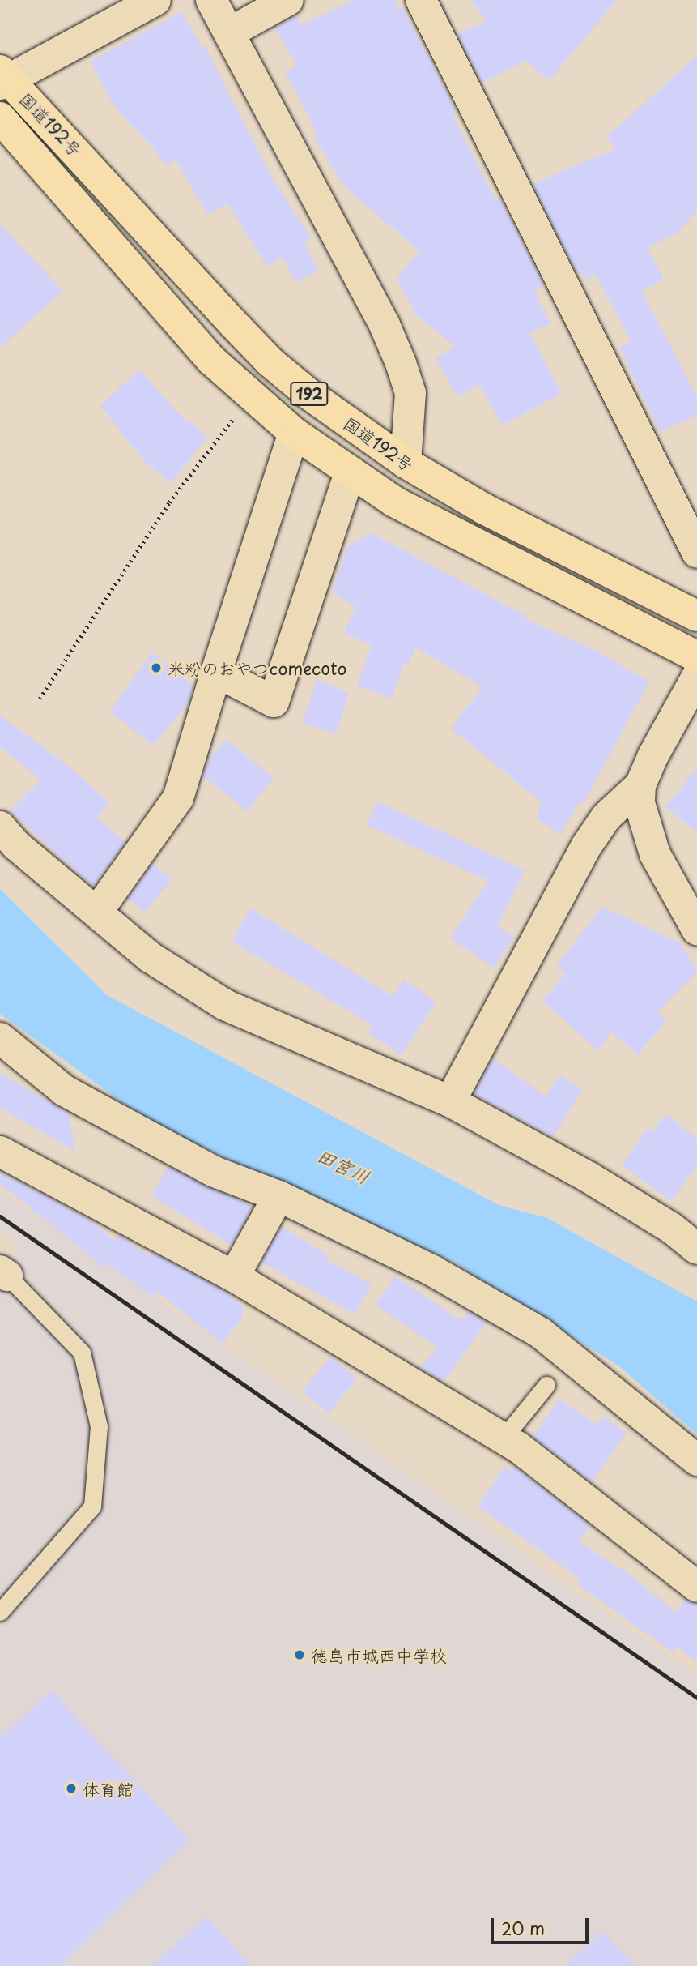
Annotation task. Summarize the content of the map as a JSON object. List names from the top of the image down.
{
  "streets": {
    "highway": ["国道192号", "192"]
  },
  "water": ["田宮川"],
  "places": ["米粉のおやつcomecoto", "徳島市城西中学校", "体育館"],
  "scale_bar": "20 m"
}
